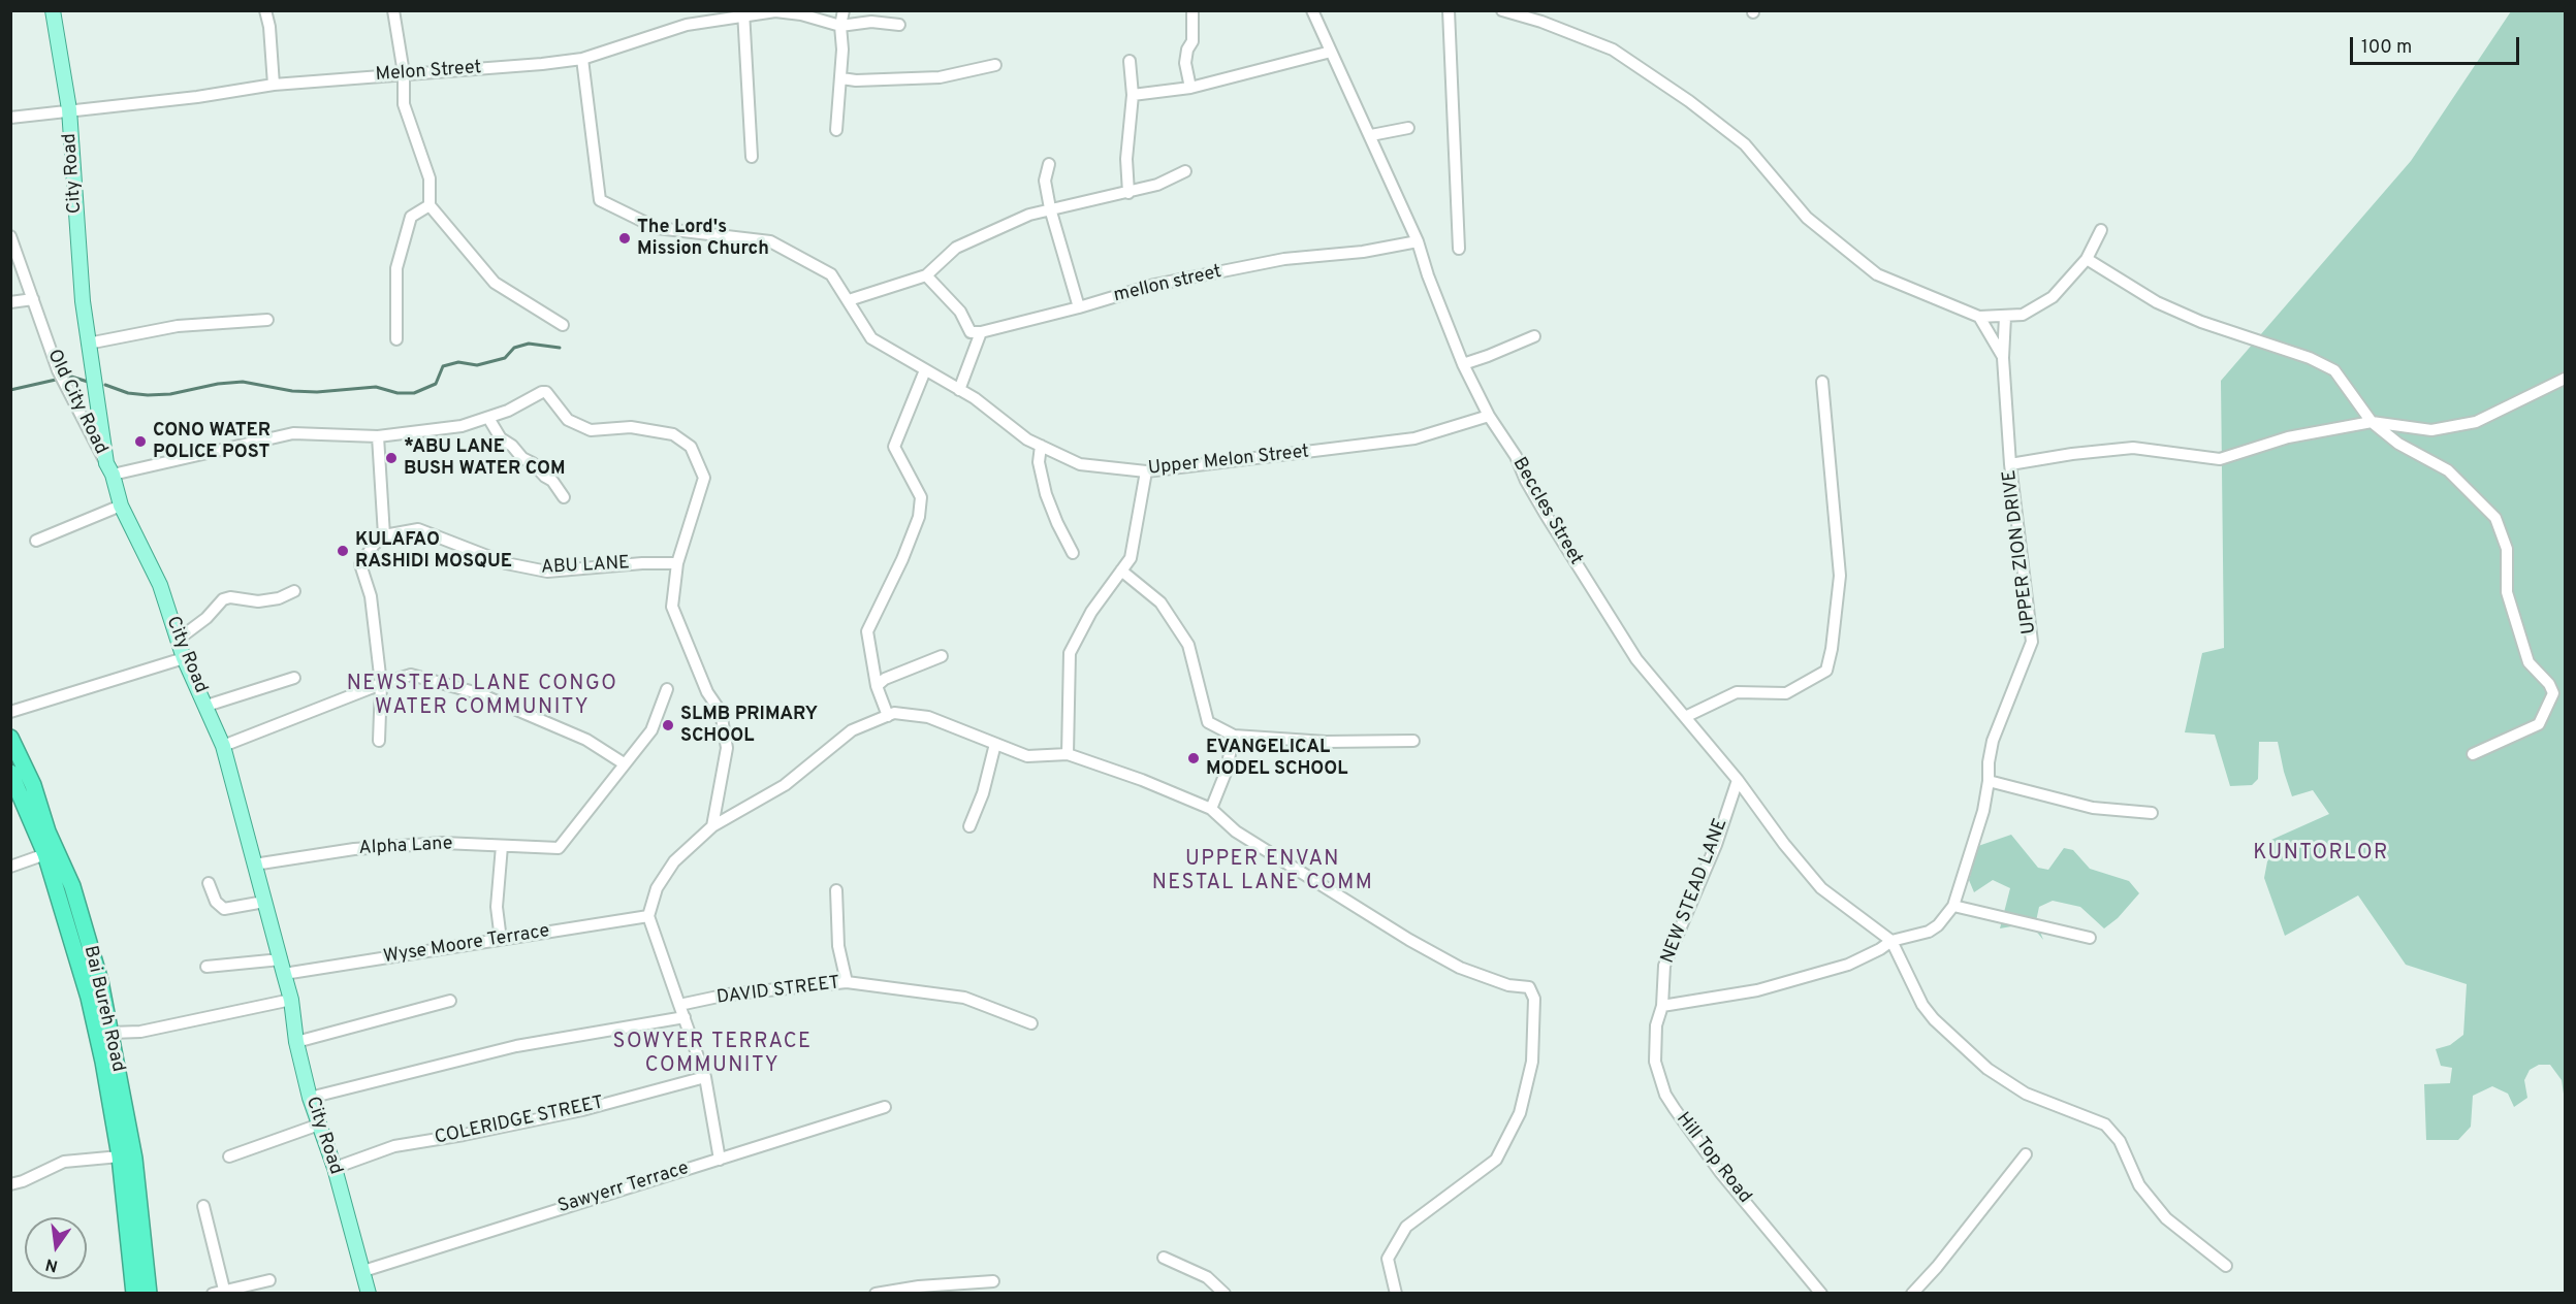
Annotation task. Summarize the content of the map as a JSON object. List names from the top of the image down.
{
  "streets": {
    "highway": ["Bai Bureh Road"],
    "main road": ["City Road"],
    "street": [
      "Melon Street",
      "mellon street",
      "Old City Road",
      "Upper Melon Street",
      "Beccles Street",
      "UPPER ZION DRIVE",
      "ABU LANE",
      "Alpha Lane",
      "NEW STEAD LANE",
      "Wyse Moore Terrace",
      "DAVID STREET",
      "COLERIDGE STREET",
      "Hill Top Road",
      "Sawyerr Terrace"
    ]
  },
  "crossings": [
    ["Melon Street", "City Road"],
    ["Melon Street", "Upper Melon Street"],
    ["City Road", "Old City Road"],
    ["City Road", "Alpha Lane"],
    ["City Road", "Wyse Moore Terrace"],
    ["City Road", "COLERIDGE STREET"],
    ["City Road", "Sawyerr Terrace"],
    ["mellon street", "Beccles Street"],
    ["Upper Melon Street", "Beccles Street"],
    ["Beccles Street", "UPPER ZION DRIVE"],
    ["Beccles Street", "NEW STEAD LANE"],
    ["UPPER ZION DRIVE", "NEW STEAD LANE"],
    ["UPPER ZION DRIVE", "Hill Top Road"],
    ["NEW STEAD LANE", "Hill Top Road"]
  ],
  "districts": [
    "NEWSTEAD LANE CONGO WATER COMMUNITY",
    "KUNTORLOR",
    "UPPER ENVAN NESTAL LANE COMM",
    "SOWYER TERRACE COMMUNITY"
  ],
  "places": [
    "The Lord's Mission Church",
    "CONO WATER POLICE POST",
    "*ABU LANE BUSH WATER COM",
    "KULAFAO RASHIDI MOSQUE",
    "SLMB PRIMARY SCHOOL",
    "EVANGELICAL MODEL SCHOOL"
  ],
  "scale_bar": "100 m",
  "north": "bottom"
}
